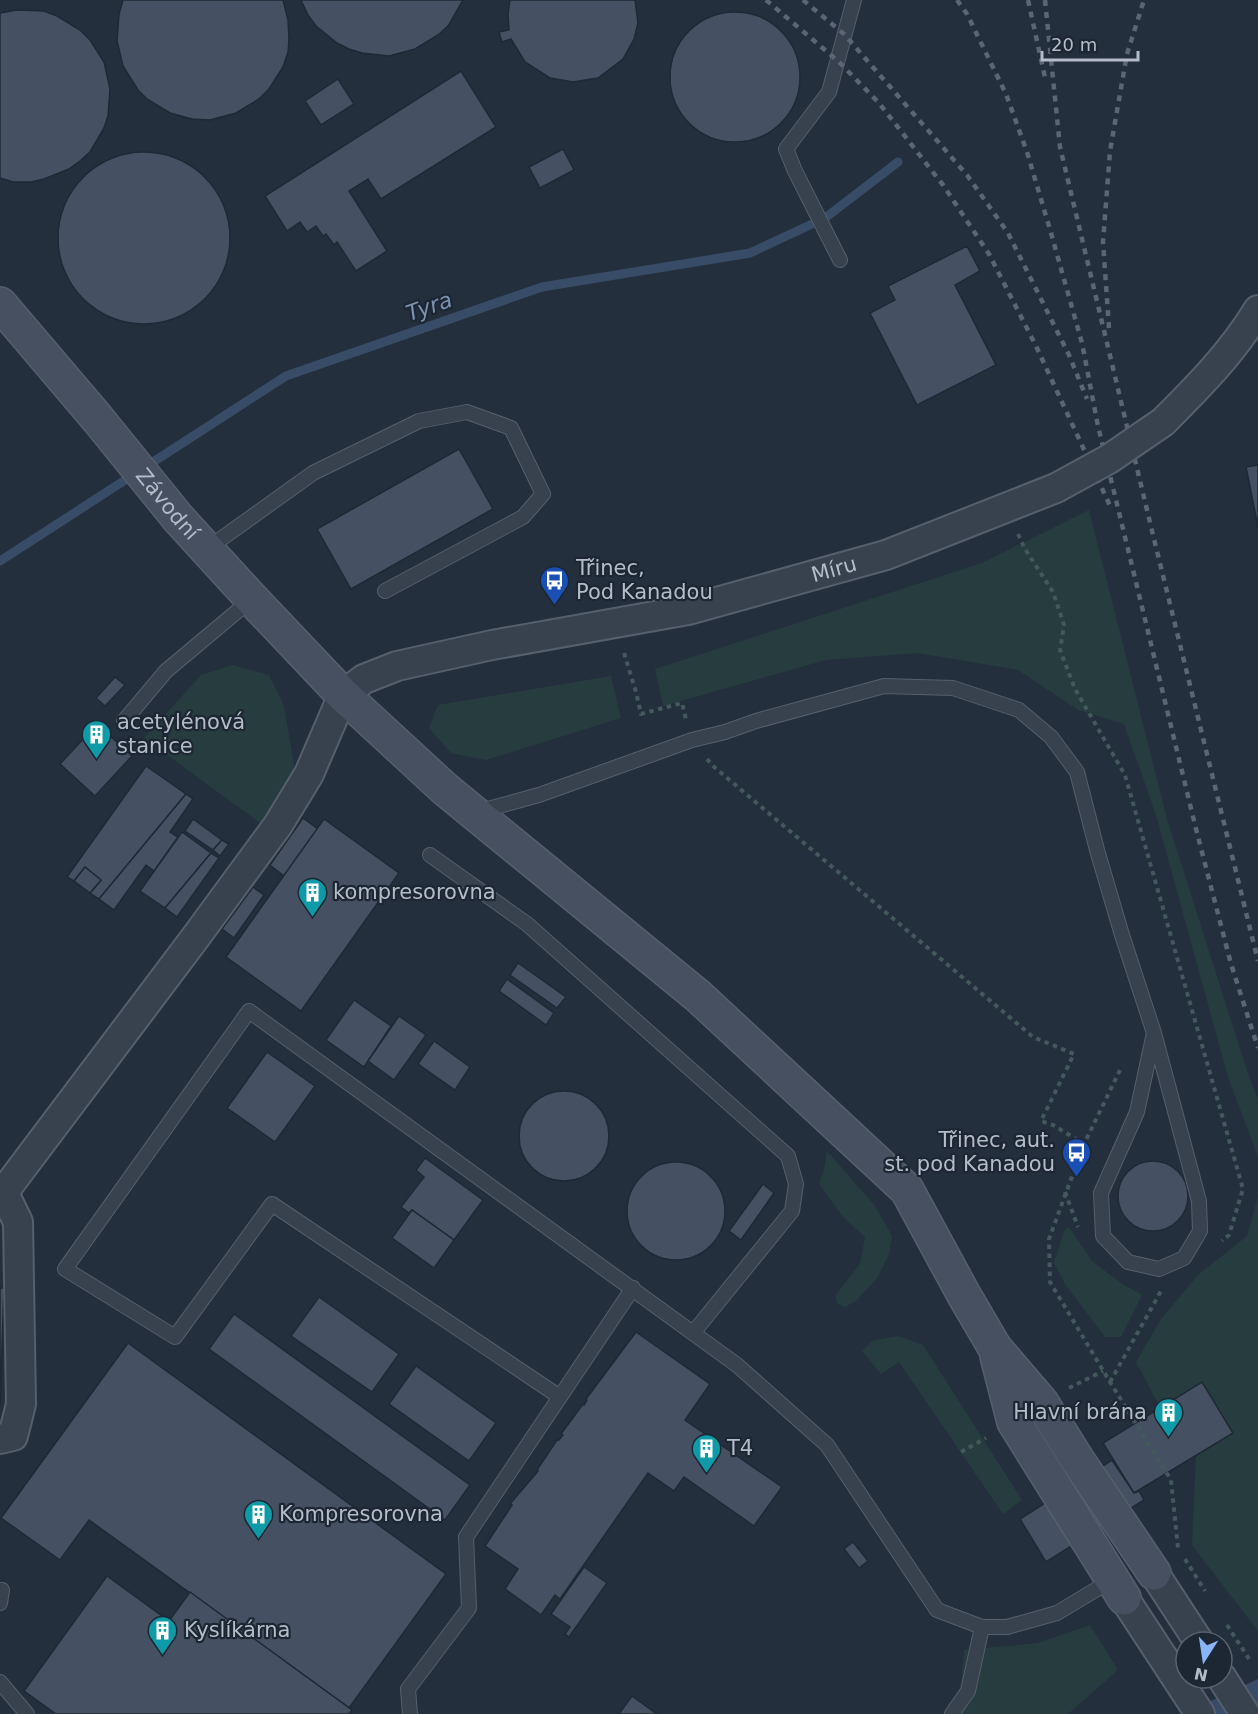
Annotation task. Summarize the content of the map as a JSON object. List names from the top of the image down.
{
  "streets": {
    "street": ["Závodní", "Míru"]
  },
  "crossings": [
    ["Závodní", "Míru"]
  ],
  "water": ["Tyra"],
  "places": {
    "bus stop": ["Třinec, Pod Kanadou", "Třinec, aut. st. pod Kanadou"],
    "building": [
      "acetylénová stanice",
      "kompresorovna",
      "Hlavní brána",
      "T4",
      "Kompresorovna",
      "Kyslíkárna"
    ]
  },
  "scale_bar": "20 m",
  "north": "bottom"
}
